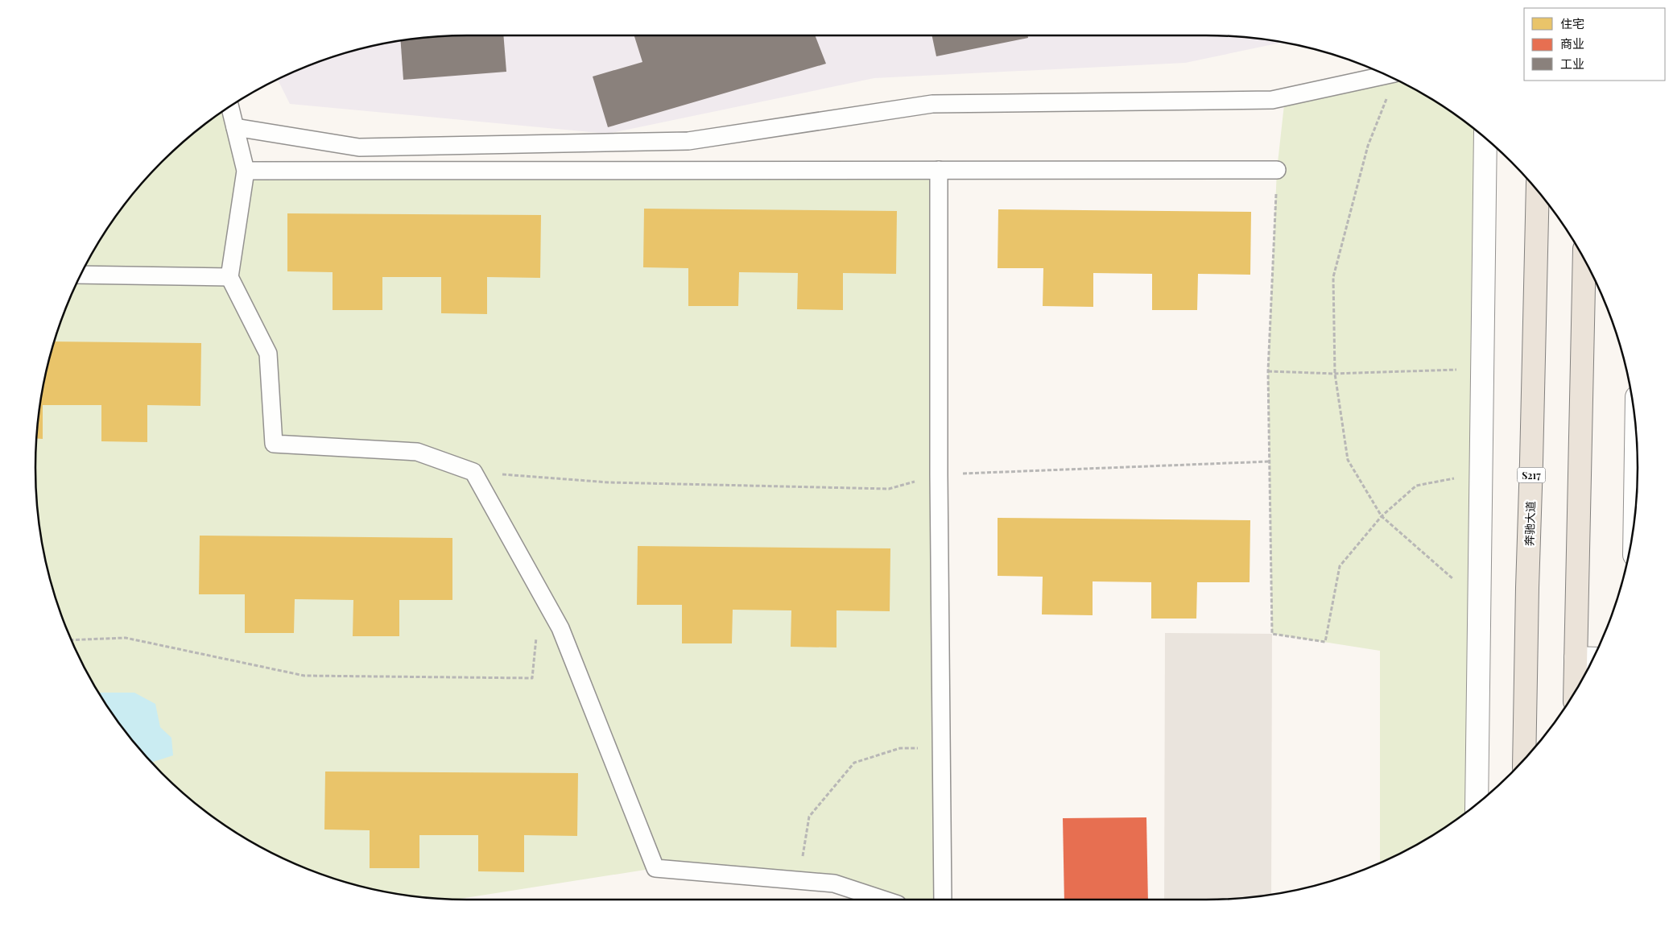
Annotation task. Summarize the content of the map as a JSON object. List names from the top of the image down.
{
  "streets": {
    "main road": ["S217", "奔驰大道"]
  },
  "legend": ["住宅", "商业", "工业"]
}
